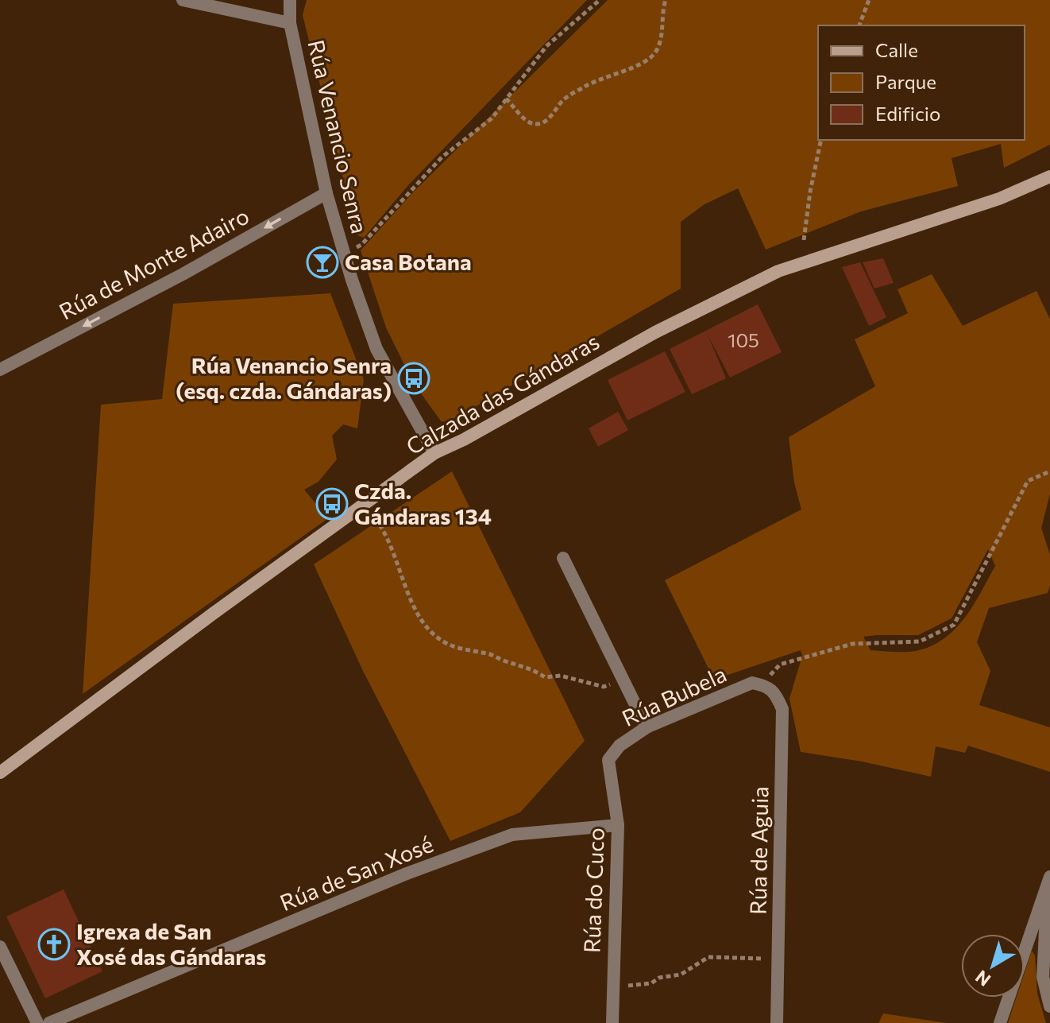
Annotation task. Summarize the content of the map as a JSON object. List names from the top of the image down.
{
  "streets": {
    "main road": ["Calzada das Gándaras"],
    "street": [
      "Rúa Venancio Senra",
      "Rúa de Monte Adairo",
      "Rúa Bubela",
      "Rúa de Aguia",
      "Rúa de San Xosé",
      "Rúa do Cuco"
    ]
  },
  "crossings": [
    ["Rúa Venancio Senra", "Rúa de Monte Adairo"],
    ["Rúa Venancio Senra", "Calzada das Gándaras"],
    ["Rúa Bubela", "Rúa de Aguia"],
    ["Rúa Bubela", "Rúa do Cuco"],
    ["Rúa de San Xosé", "Rúa do Cuco"]
  ],
  "one_way": ["Rúa de Monte Adairo"],
  "places": {
    "bar": ["Casa Botana"],
    "bus stop": ["Rúa Venancio Senra (esq. czda. Gándaras)", "Czda. Gándaras 134"],
    "church": ["Igrexa de San Xosé das Gándaras"]
  },
  "house_numbers": ["105"],
  "legend": ["Calle", "Parque", "Edificio"],
  "north": "bottom left"
}
